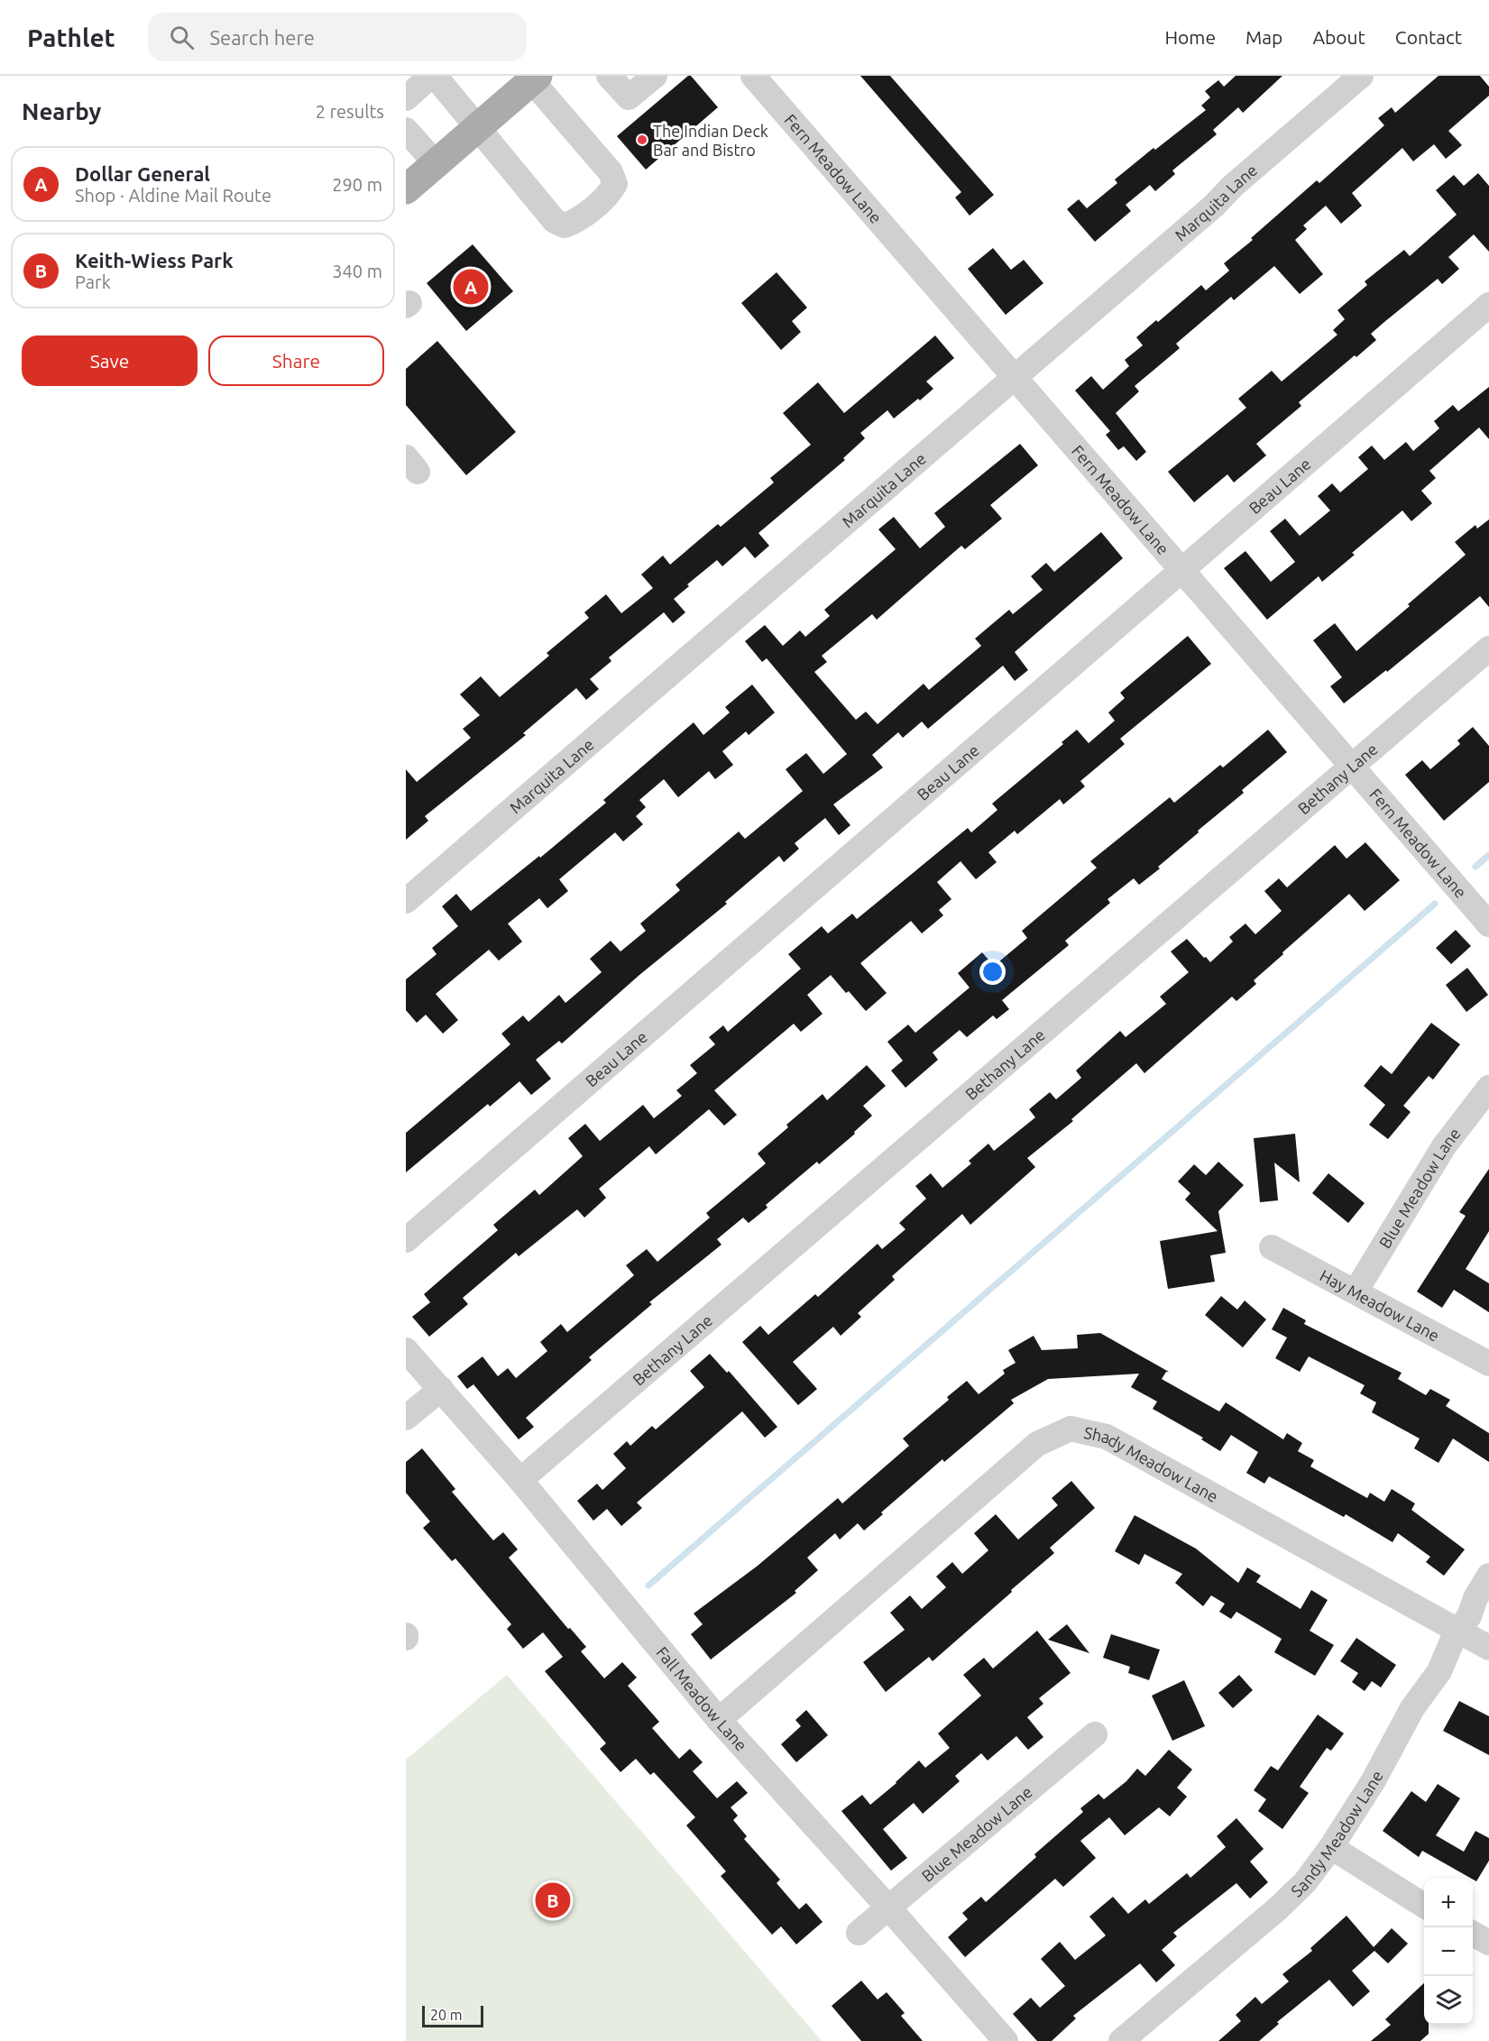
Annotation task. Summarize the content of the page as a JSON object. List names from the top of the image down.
{
  "streets": {
    "street": [
      "Fern Meadow Lane",
      "Marquita Lane",
      "Beau Lane",
      "Bethany Lane",
      "Blue Meadow Lane",
      "Hay Meadow Lane",
      "Shady Meadow Lane",
      "Fall Meadow Lane",
      "Sandy Meadow Lane"
    ]
  },
  "crossings": [
    ["Fern Meadow Lane", "Marquita Lane"],
    ["Fern Meadow Lane", "Beau Lane"],
    ["Fern Meadow Lane", "Bethany Lane"],
    ["Bethany Lane", "Fall Meadow Lane"],
    ["Blue Meadow Lane", "Hay Meadow Lane"],
    ["Blue Meadow Lane", "Fall Meadow Lane"],
    ["Shady Meadow Lane", "Fall Meadow Lane"],
    ["Shady Meadow Lane", "Sandy Meadow Lane"]
  ],
  "places": ["The Indian Deck Bar and Bistro"],
  "scale_bar": "20 m",
  "page": {
    "header": "Pathlet",
    "search": "Search here",
    "nav": [
      "Home",
      "Map",
      "About",
      "Contact"
    ],
    "heading": ["Nearby", "2 results"],
    "list": [
      {
        "mark": "A",
        "name": "Dollar General",
        "note": "Shop · Aldine Mail Route",
        "value": "290 m"
      },
      {
        "mark": "B",
        "name": "Keith-Wiess Park",
        "note": "Park",
        "value": "340 m"
      }
    ],
    "pins": ["A", "B"],
    "buttons": ["Save", "Share"],
    "map_buttons": ["+", "−"],
    "scale": "20 m"
  }
}
